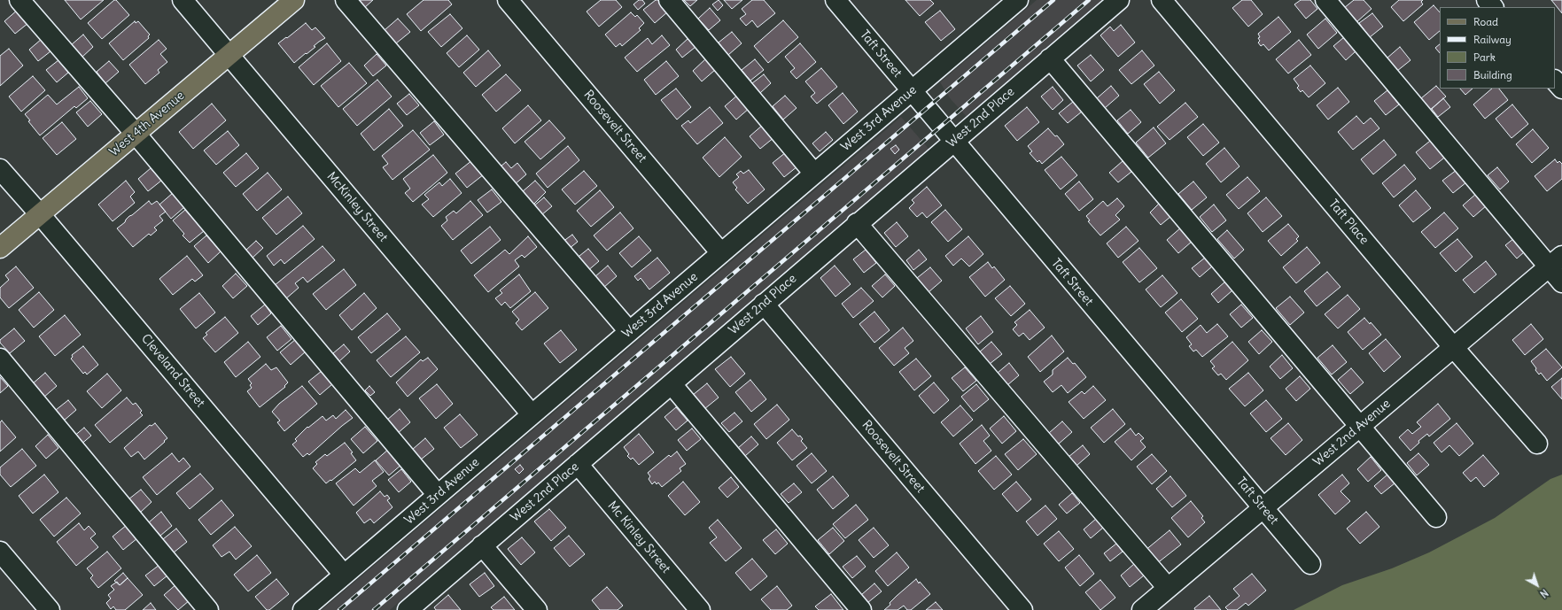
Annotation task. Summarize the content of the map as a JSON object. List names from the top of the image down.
{
  "streets": {
    "main road": ["West 4th Avenue"],
    "street": [
      "Taft Street",
      "West 2nd Place",
      "West 3rd Avenue",
      "Roosevelt Street",
      "McKinley Street",
      "Taft Place",
      "Cleveland Street",
      "West 2nd Avenue",
      "Mc Kinley Street"
    ]
  },
  "crossings": [
    ["Taft Street", "West 2nd Place"],
    ["Taft Street", "West 3rd Avenue"],
    ["Taft Street", "West 2nd Avenue"],
    ["West 2nd Place", "Roosevelt Street"],
    ["West 2nd Place", "Mc Kinley Street"],
    ["West 3rd Avenue", "Roosevelt Street"],
    ["West 3rd Avenue", "McKinley Street"],
    ["West 3rd Avenue", "Cleveland Street"],
    ["West 4th Avenue", "McKinley Street"],
    ["West 4th Avenue", "Cleveland Street"],
    ["Taft Place", "West 2nd Avenue"]
  ],
  "legend": [
    "Road",
    "Railway",
    "Park",
    "Building"
  ],
  "north": "bottom right"
}
